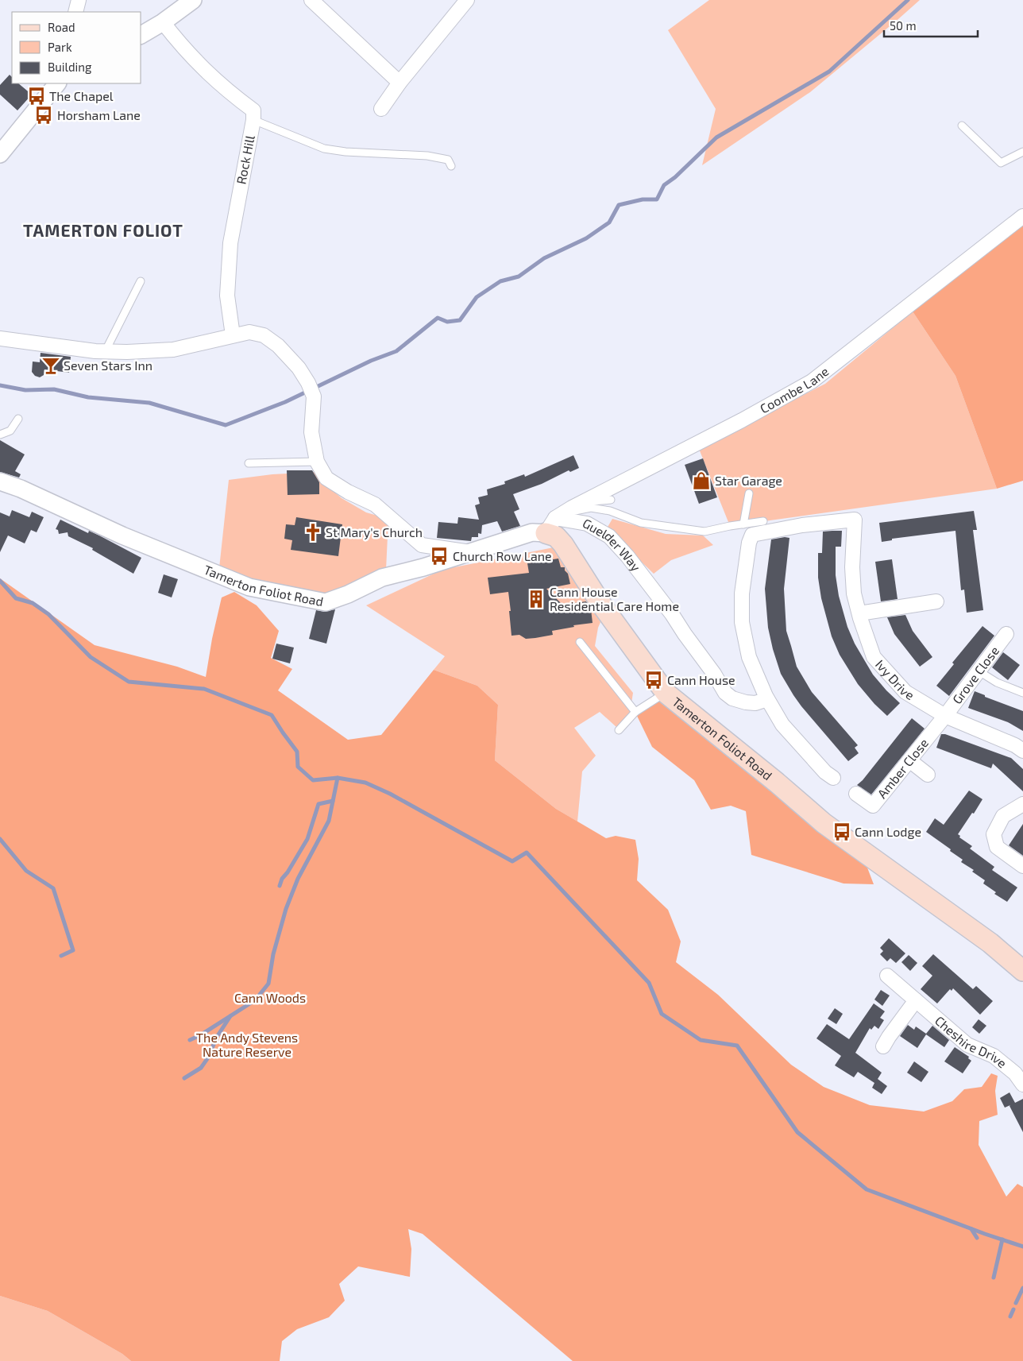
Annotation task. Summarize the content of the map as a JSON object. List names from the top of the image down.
{
  "streets": {
    "main road": ["Tamerton Foliot Road"],
    "street": [
      "Rock Hill",
      "Coombe Lane",
      "Guelder Way",
      "Grove Close",
      "Ivy Drive",
      "Amber Close",
      "Cheshire Drive"
    ]
  },
  "crossings": [
    ["Coombe Lane", "Guelder Way"],
    ["Coombe Lane", "Tamerton Foliot Road"],
    ["Guelder Way", "Tamerton Foliot Road"],
    ["Grove Close", "Ivy Drive"],
    ["Grove Close", "Amber Close"],
    ["Ivy Drive", "Amber Close"]
  ],
  "districts": ["TAMERTON FOLIOT"],
  "parks": ["Cann Woods", "The Andy Stevens Nature Reserve"],
  "places": {
    "bus stop": [
      "The Chapel",
      "Horsham Lane",
      "Church Row Lane",
      "Cann House",
      "Cann Lodge"
    ],
    "bar": ["Seven Stars Inn"],
    "shop": ["Star Garage"],
    "church": ["St Mary's Church"],
    "building": ["Cann House Residential Care Home"]
  },
  "legend": ["Road", "Park", "Building"],
  "scale_bar": "50 m"
}
